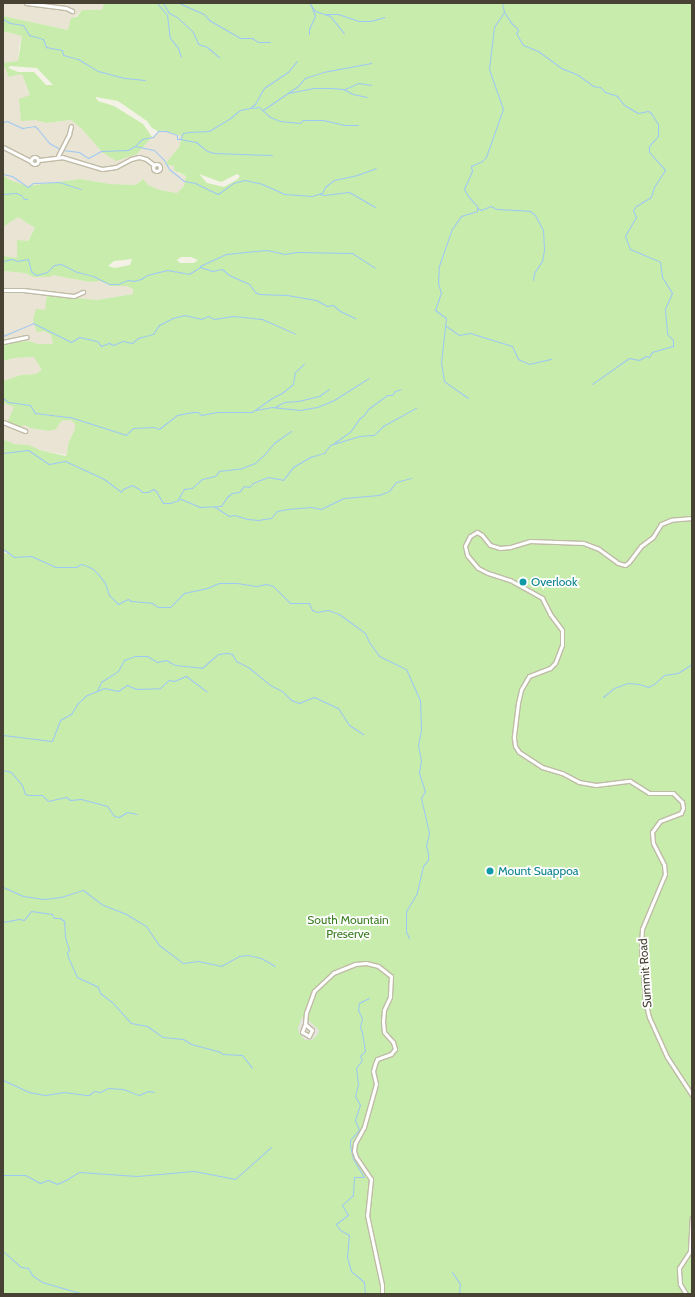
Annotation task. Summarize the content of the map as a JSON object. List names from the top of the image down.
{
  "streets": {
    "street": ["Summit Road"]
  },
  "parks": ["South Mountain Preserve"],
  "places": ["Overlook", "Mount Suappoa"]
}
